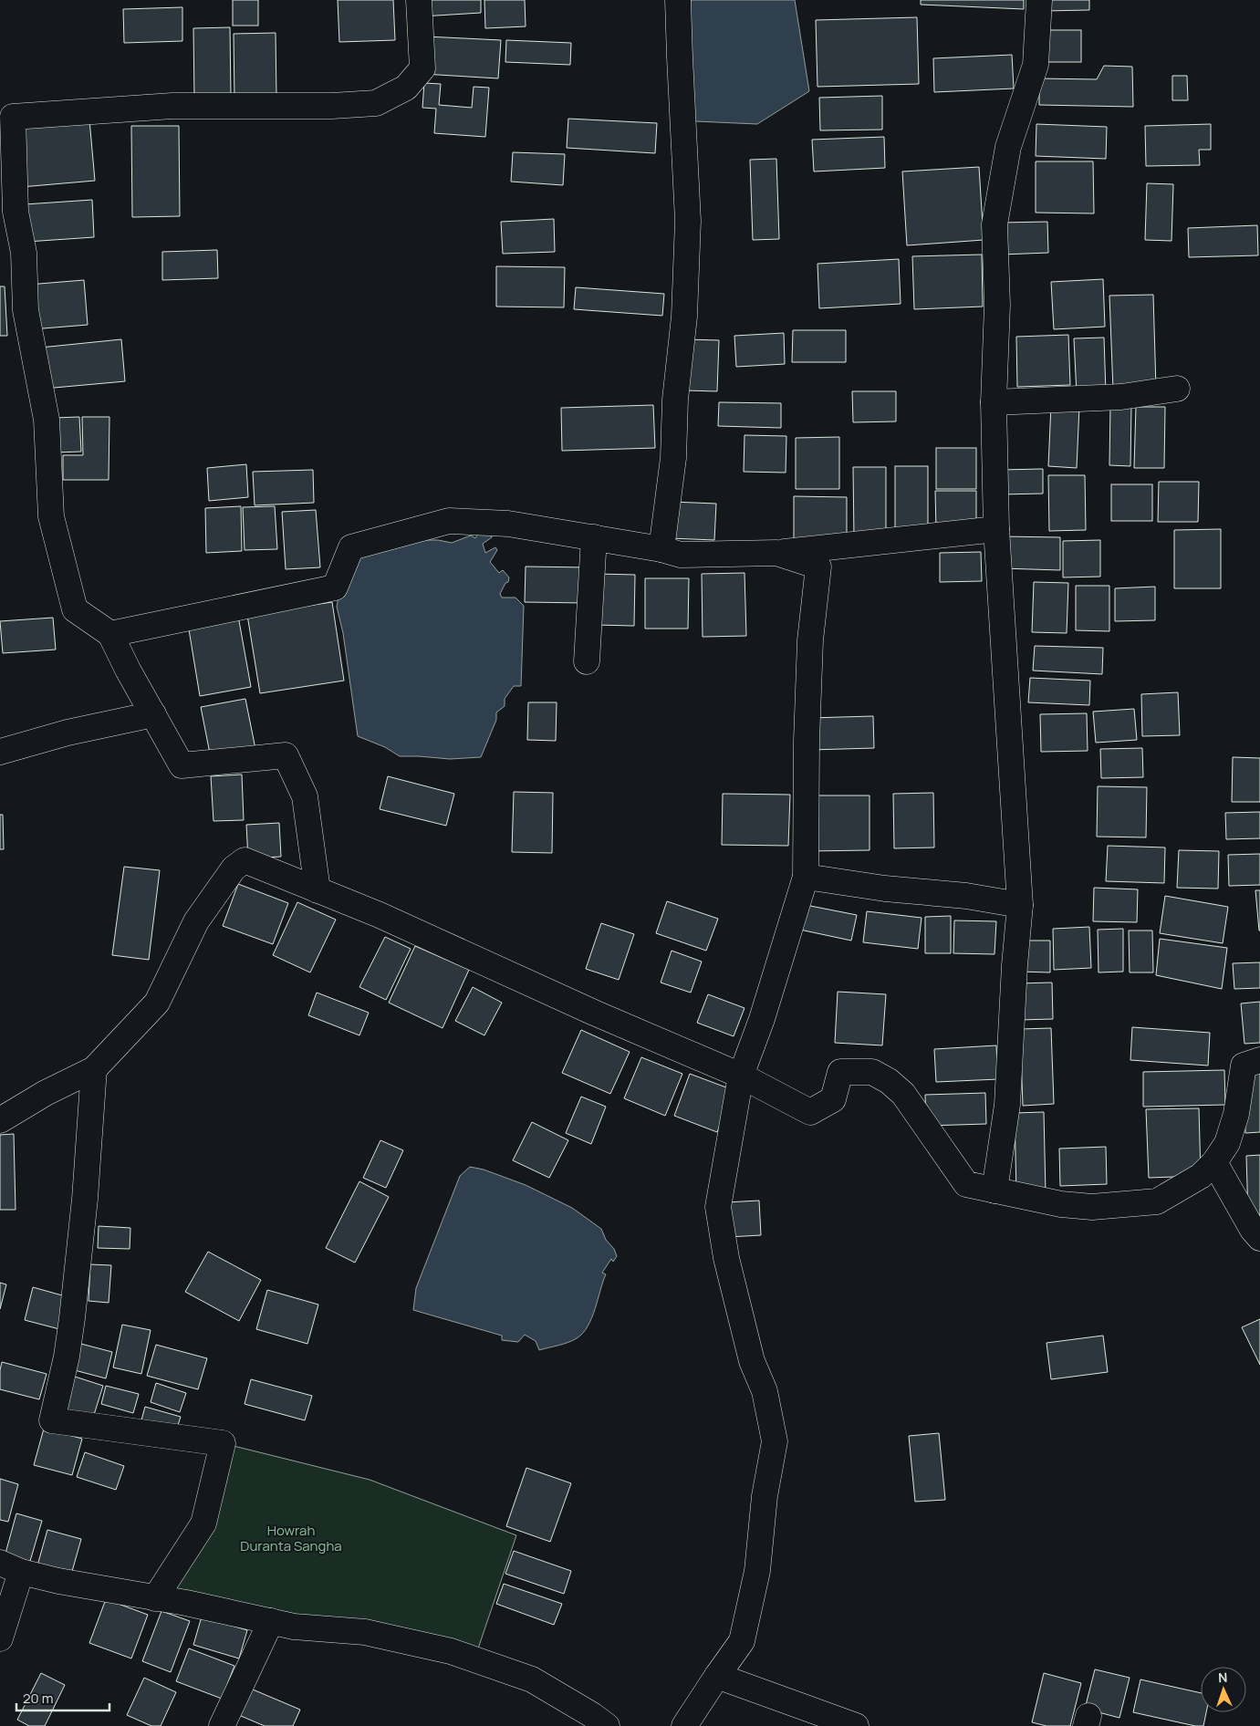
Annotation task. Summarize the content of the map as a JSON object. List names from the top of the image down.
{
  "parks": ["Howrah Duranta Sangha"],
  "scale_bar": "20 m",
  "north": "top"
}
